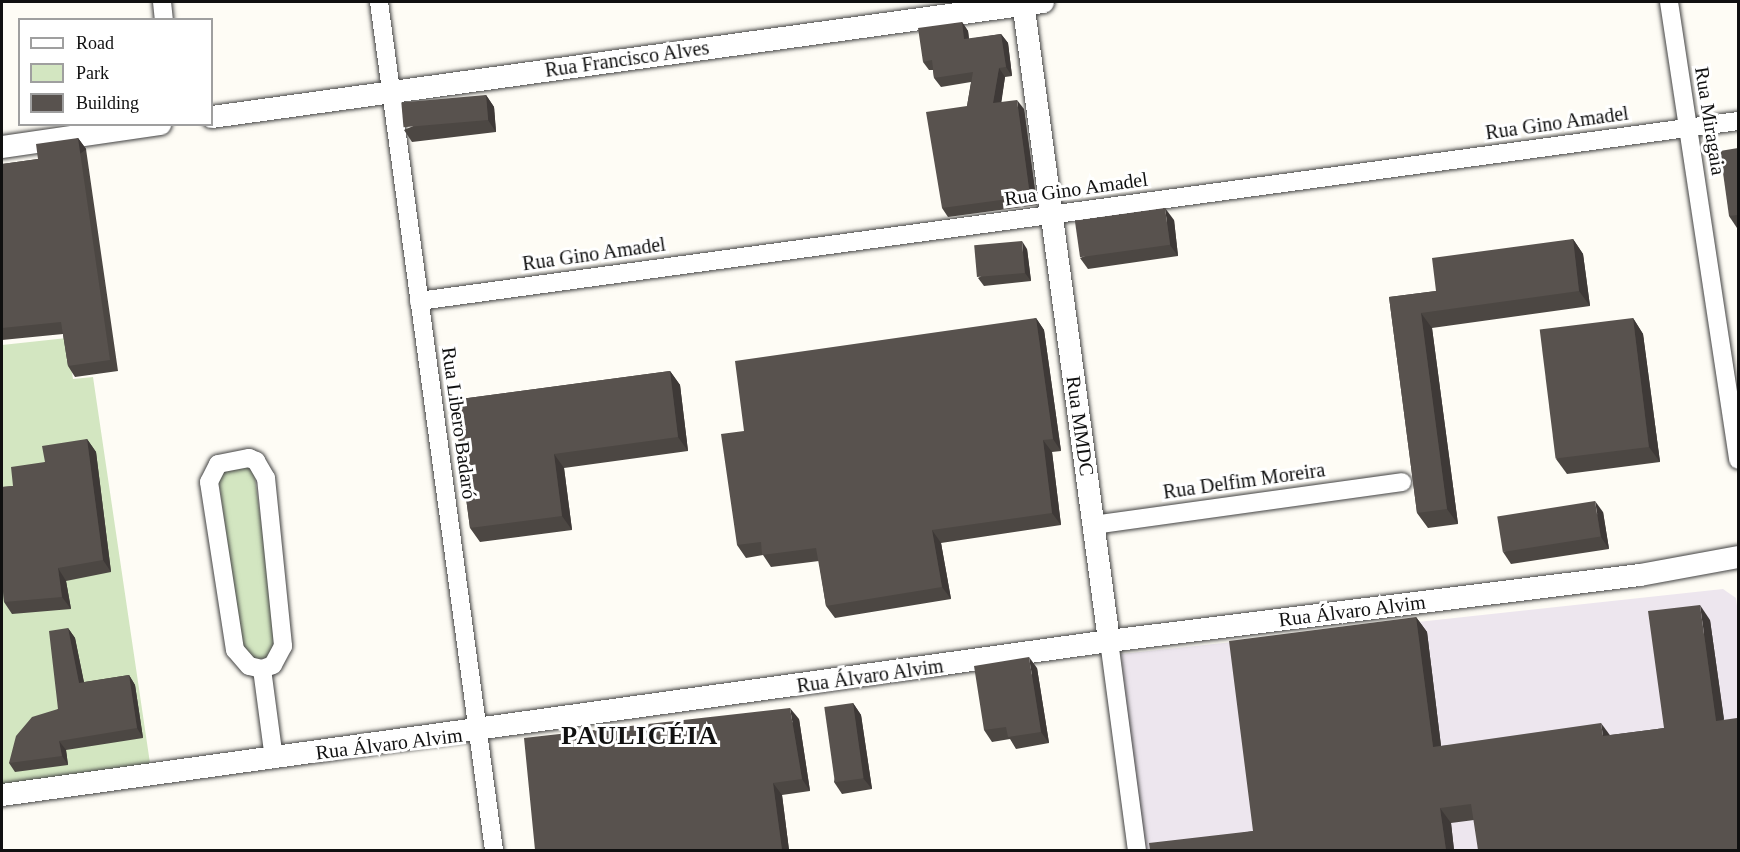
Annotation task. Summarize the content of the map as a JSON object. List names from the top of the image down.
{
  "streets": {
    "street": [
      "Rua Francisco Alves",
      "Rua Miragaia",
      "Rua Gino Amadel",
      "Rua Libero Badaró",
      "Rua MMDC",
      "Rua Delfim Moreira",
      "Rua Álvaro Alvim"
    ]
  },
  "crossings": [
    ["Rua Francisco Alves", "Rua Libero Badaró"],
    ["Rua Francisco Alves", "Rua MMDC"],
    ["Rua Miragaia", "Rua Gino Amadel"],
    ["Rua Gino Amadel", "Rua Libero Badaró"],
    ["Rua Gino Amadel", "Rua MMDC"],
    ["Rua Libero Badaró", "Rua Álvaro Alvim"],
    ["Rua MMDC", "Rua Delfim Moreira"],
    ["Rua MMDC", "Rua Álvaro Alvim"]
  ],
  "districts": ["PAULICÉIA"],
  "legend": ["Road", "Park", "Building"]
}
